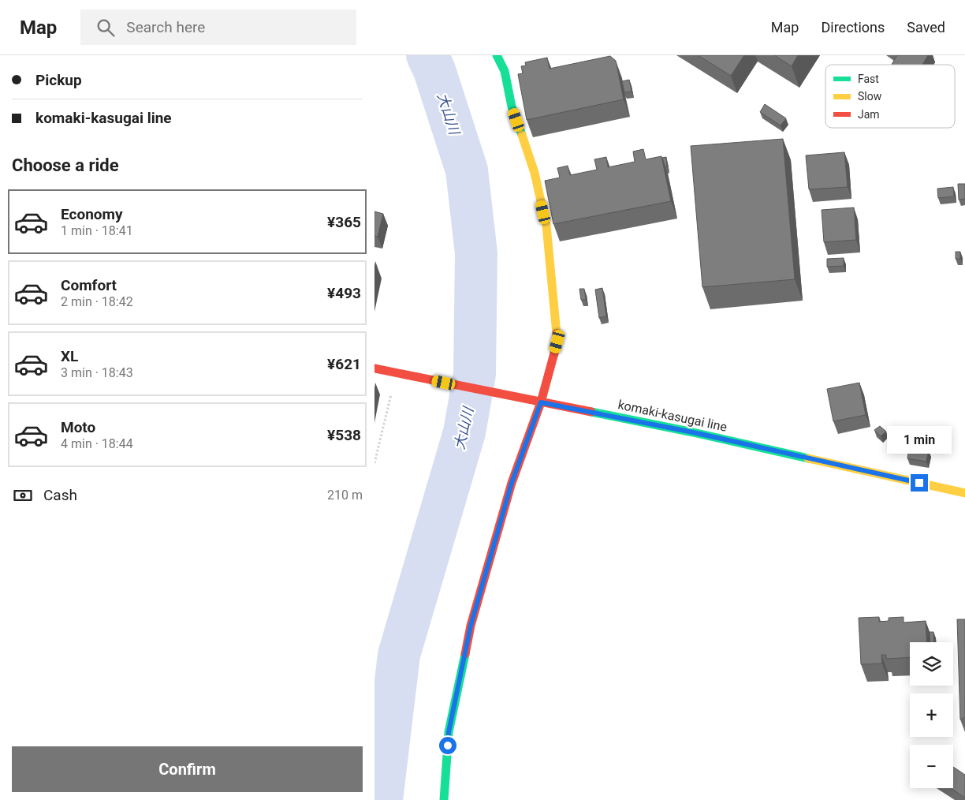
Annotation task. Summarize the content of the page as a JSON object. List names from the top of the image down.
{
  "streets": {
    "street": ["komaki-kasugai line"]
  },
  "water": ["大山川"],
  "legend": ["Fast", "Slow", "Jam"],
  "page": {
    "header": "Map",
    "search": "Search here",
    "nav": ["Map", "Directions", "Saved"],
    "banner": ["Pickup", "komaki-kasugai line"],
    "heading": "Choose a ride",
    "list": [
      {
        "name": "Economy",
        "note": "1 min · 18:41",
        "value": "¥365"
      },
      {
        "name": "Comfort",
        "note": "2 min · 18:42",
        "value": "¥493"
      },
      {
        "name": "XL",
        "note": "3 min · 18:43",
        "value": "¥621"
      },
      {
        "name": "Moto",
        "note": "4 min · 18:44",
        "value": "¥538"
      }
    ],
    "bubble": "1 min",
    "pay": ["Cash", "210 m"],
    "map_buttons": ["+", "−"],
    "buttons": "Confirm"
  }
}
